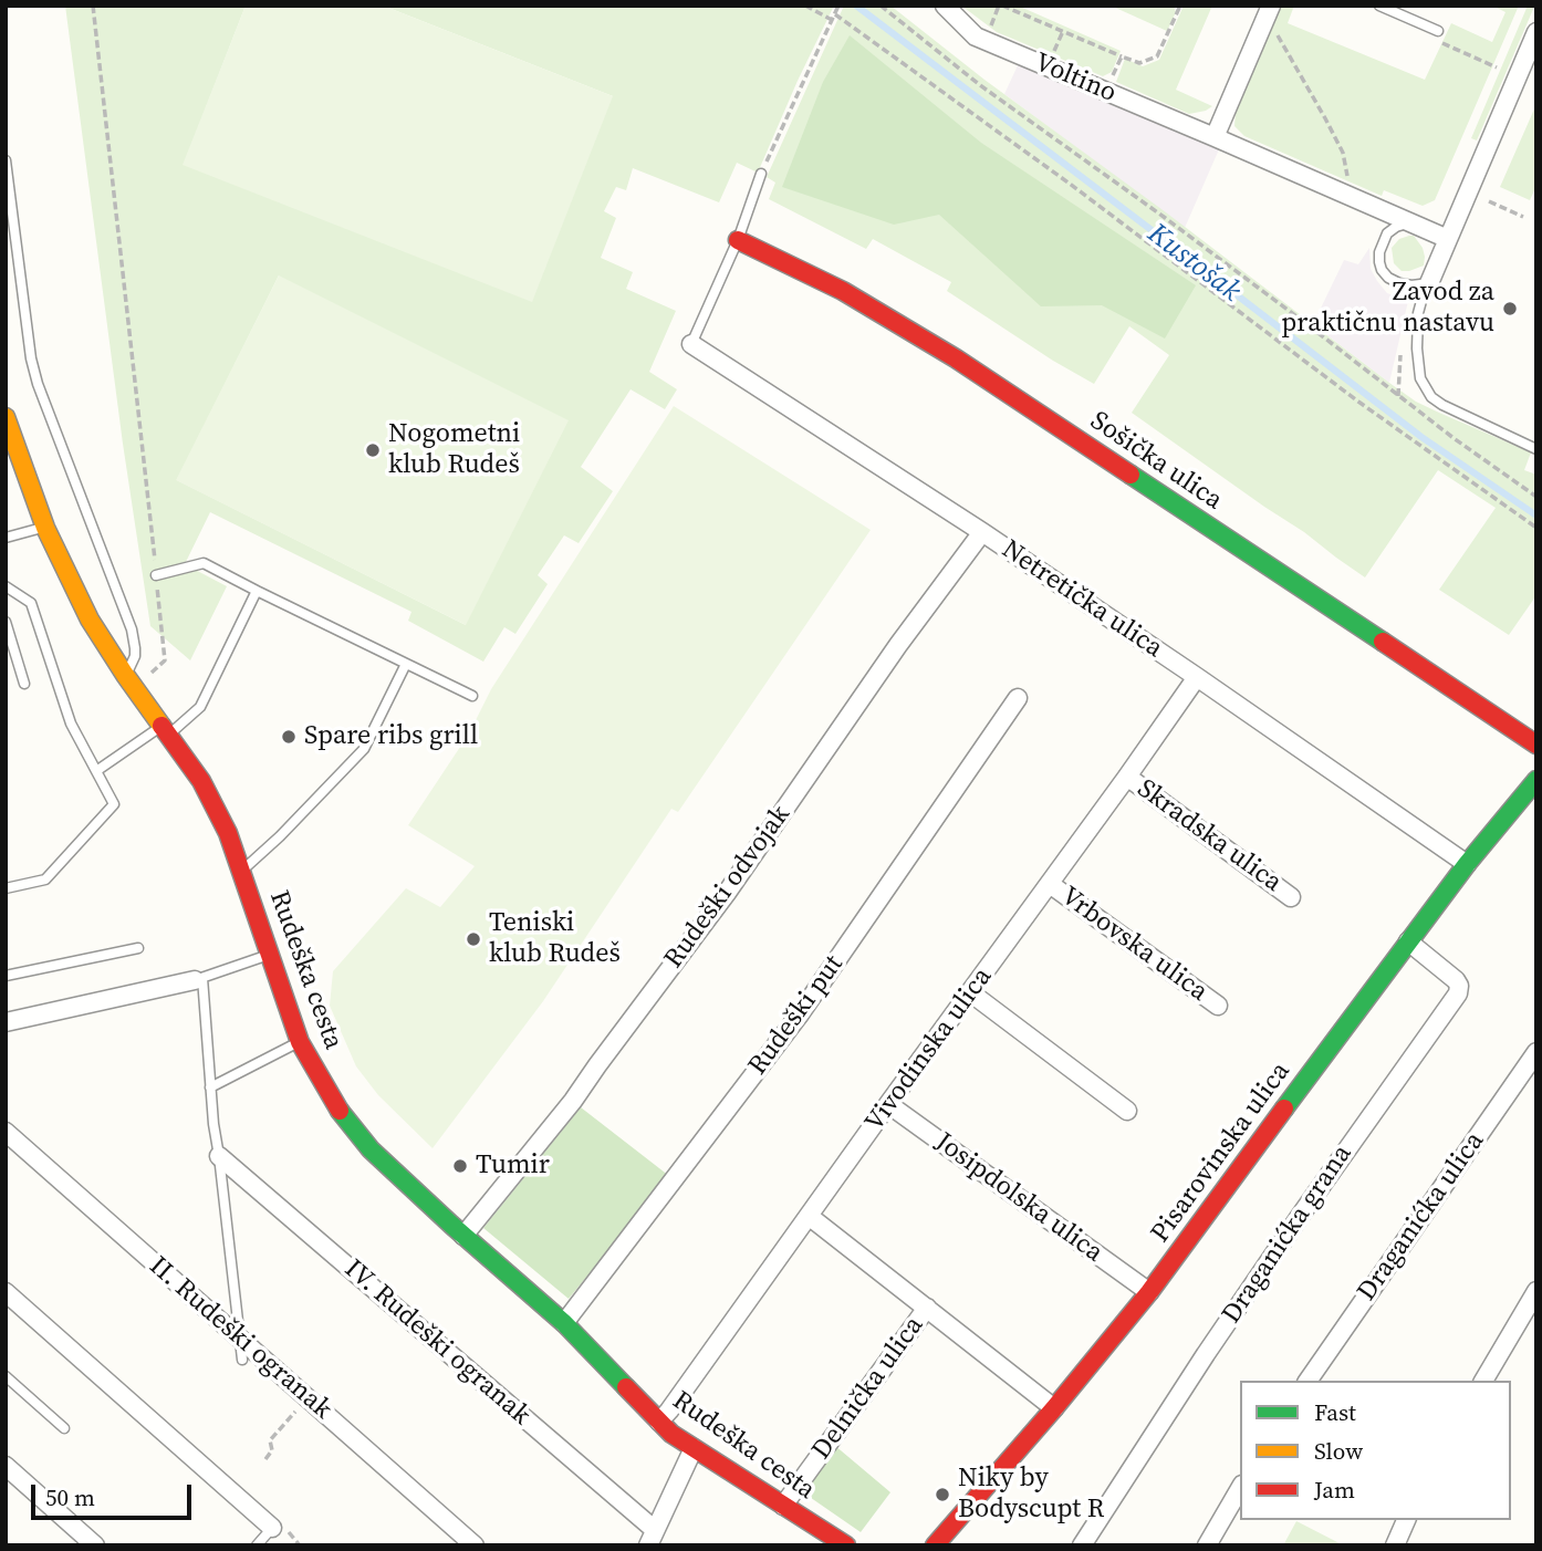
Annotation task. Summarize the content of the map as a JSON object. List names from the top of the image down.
{
  "streets": {
    "street": [
      "Voltino",
      "Sošička ulica",
      "Netretička ulica",
      "Skradska ulica",
      "Rudeški odvojak",
      "Vrbovska ulica",
      "Rudeška cesta",
      "Rudeški put",
      "Vivodinska ulica",
      "Pisarovinska ulica",
      "Josipdolska ulica",
      "Draganićka ulica",
      "Draganićka grana",
      "II. Rudeški ogranak",
      "IV. Rudeški ogranak",
      "Delnička ulica"
    ]
  },
  "crossings": [
    ["Netretička ulica", "Rudeški odvojak"],
    ["Netretička ulica", "Vivodinska ulica"],
    ["Netretička ulica", "Pisarovinska ulica"],
    ["Skradska ulica", "Vivodinska ulica"],
    ["Rudeški odvojak", "Rudeška cesta"],
    ["Vrbovska ulica", "Vivodinska ulica"],
    ["Rudeška cesta", "Rudeški put"],
    ["Rudeška cesta", "Vivodinska ulica"],
    ["Rudeška cesta", "Delnička ulica"],
    ["Vivodinska ulica", "Josipdolska ulica"],
    ["Vivodinska ulica", "Delnička ulica"],
    ["Pisarovinska ulica", "Josipdolska ulica"],
    ["Pisarovinska ulica", "Draganićka grana"],
    ["Pisarovinska ulica", "Delnička ulica"]
  ],
  "water": ["Kustošak"],
  "places": [
    "Zavod za praktičnu nastavu",
    "Nogometni klub Rudeš",
    "Spare ribs grill",
    "Teniski klub Rudeš",
    "Tumir",
    "Niky by Bodyscupt R"
  ],
  "legend": ["Fast", "Slow", "Jam"],
  "scale_bar": "50 m"
}
